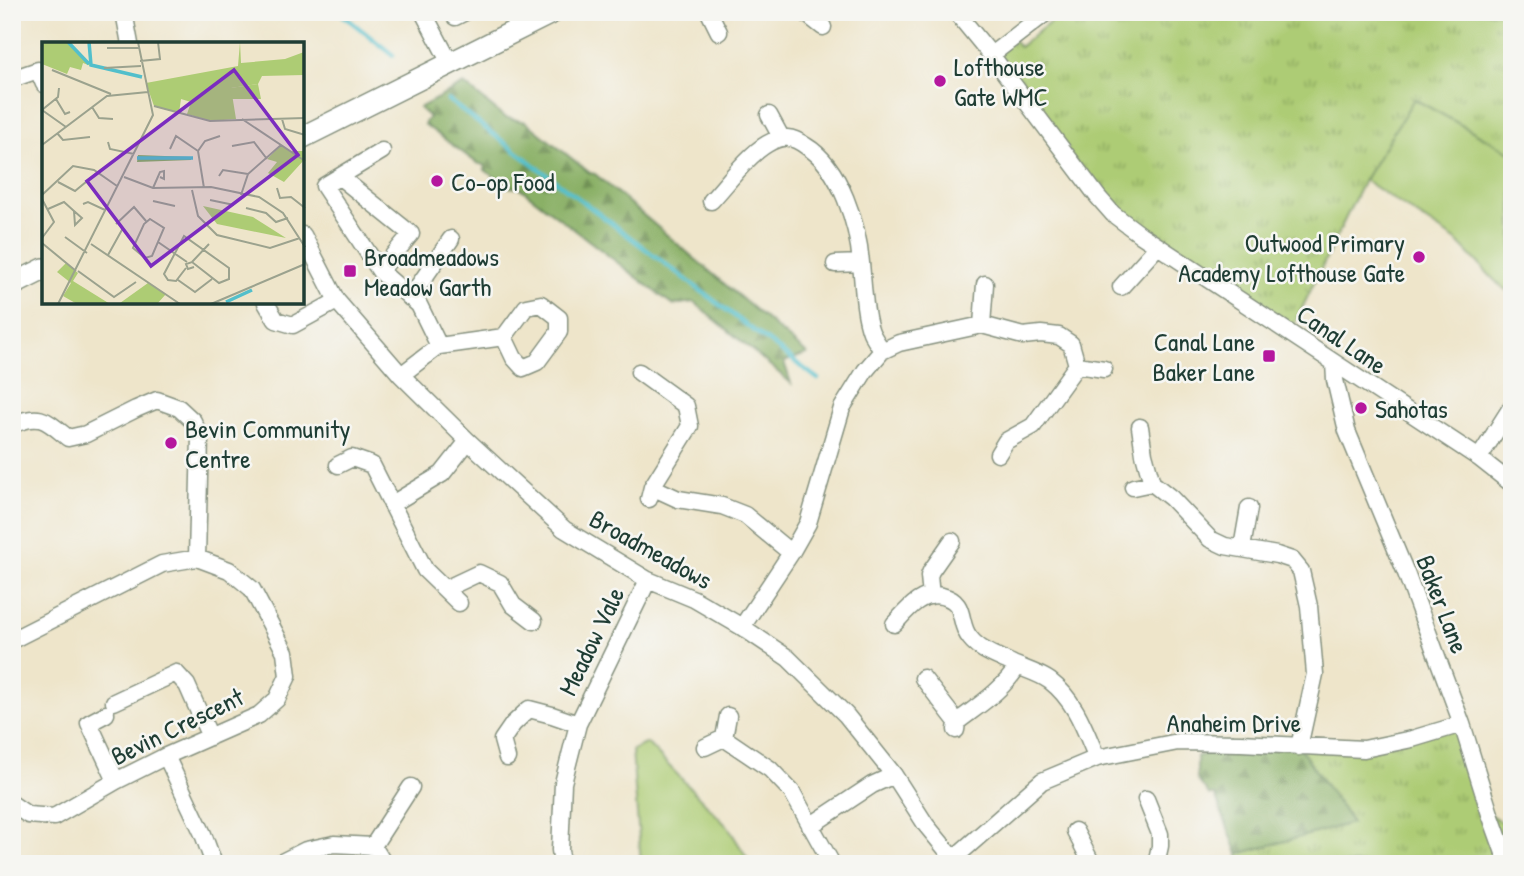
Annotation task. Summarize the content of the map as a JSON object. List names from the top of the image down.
{
  "streets": {
    "street": [
      "Canal Lane",
      "Broadmeadows",
      "Baker Lane",
      "Meadow Vale",
      "Anaheim Drive",
      "Bevin Crescent"
    ]
  },
  "crossings": [
    ["Canal Lane", "Baker Lane"],
    ["Broadmeadows", "Meadow Vale"],
    ["Broadmeadows", "Anaheim Drive"],
    ["Baker Lane", "Anaheim Drive"]
  ],
  "places": {
    "other": [
      "Lofthouse Gate WMC",
      "Co-op Food",
      "Outwood Primary Academy Lofthouse Gate",
      "Sahotas",
      "Bevin Community Centre"
    ],
    "transit": ["Broadmeadows Meadow Garth", "Canal Lane Baker Lane"]
  }
}
